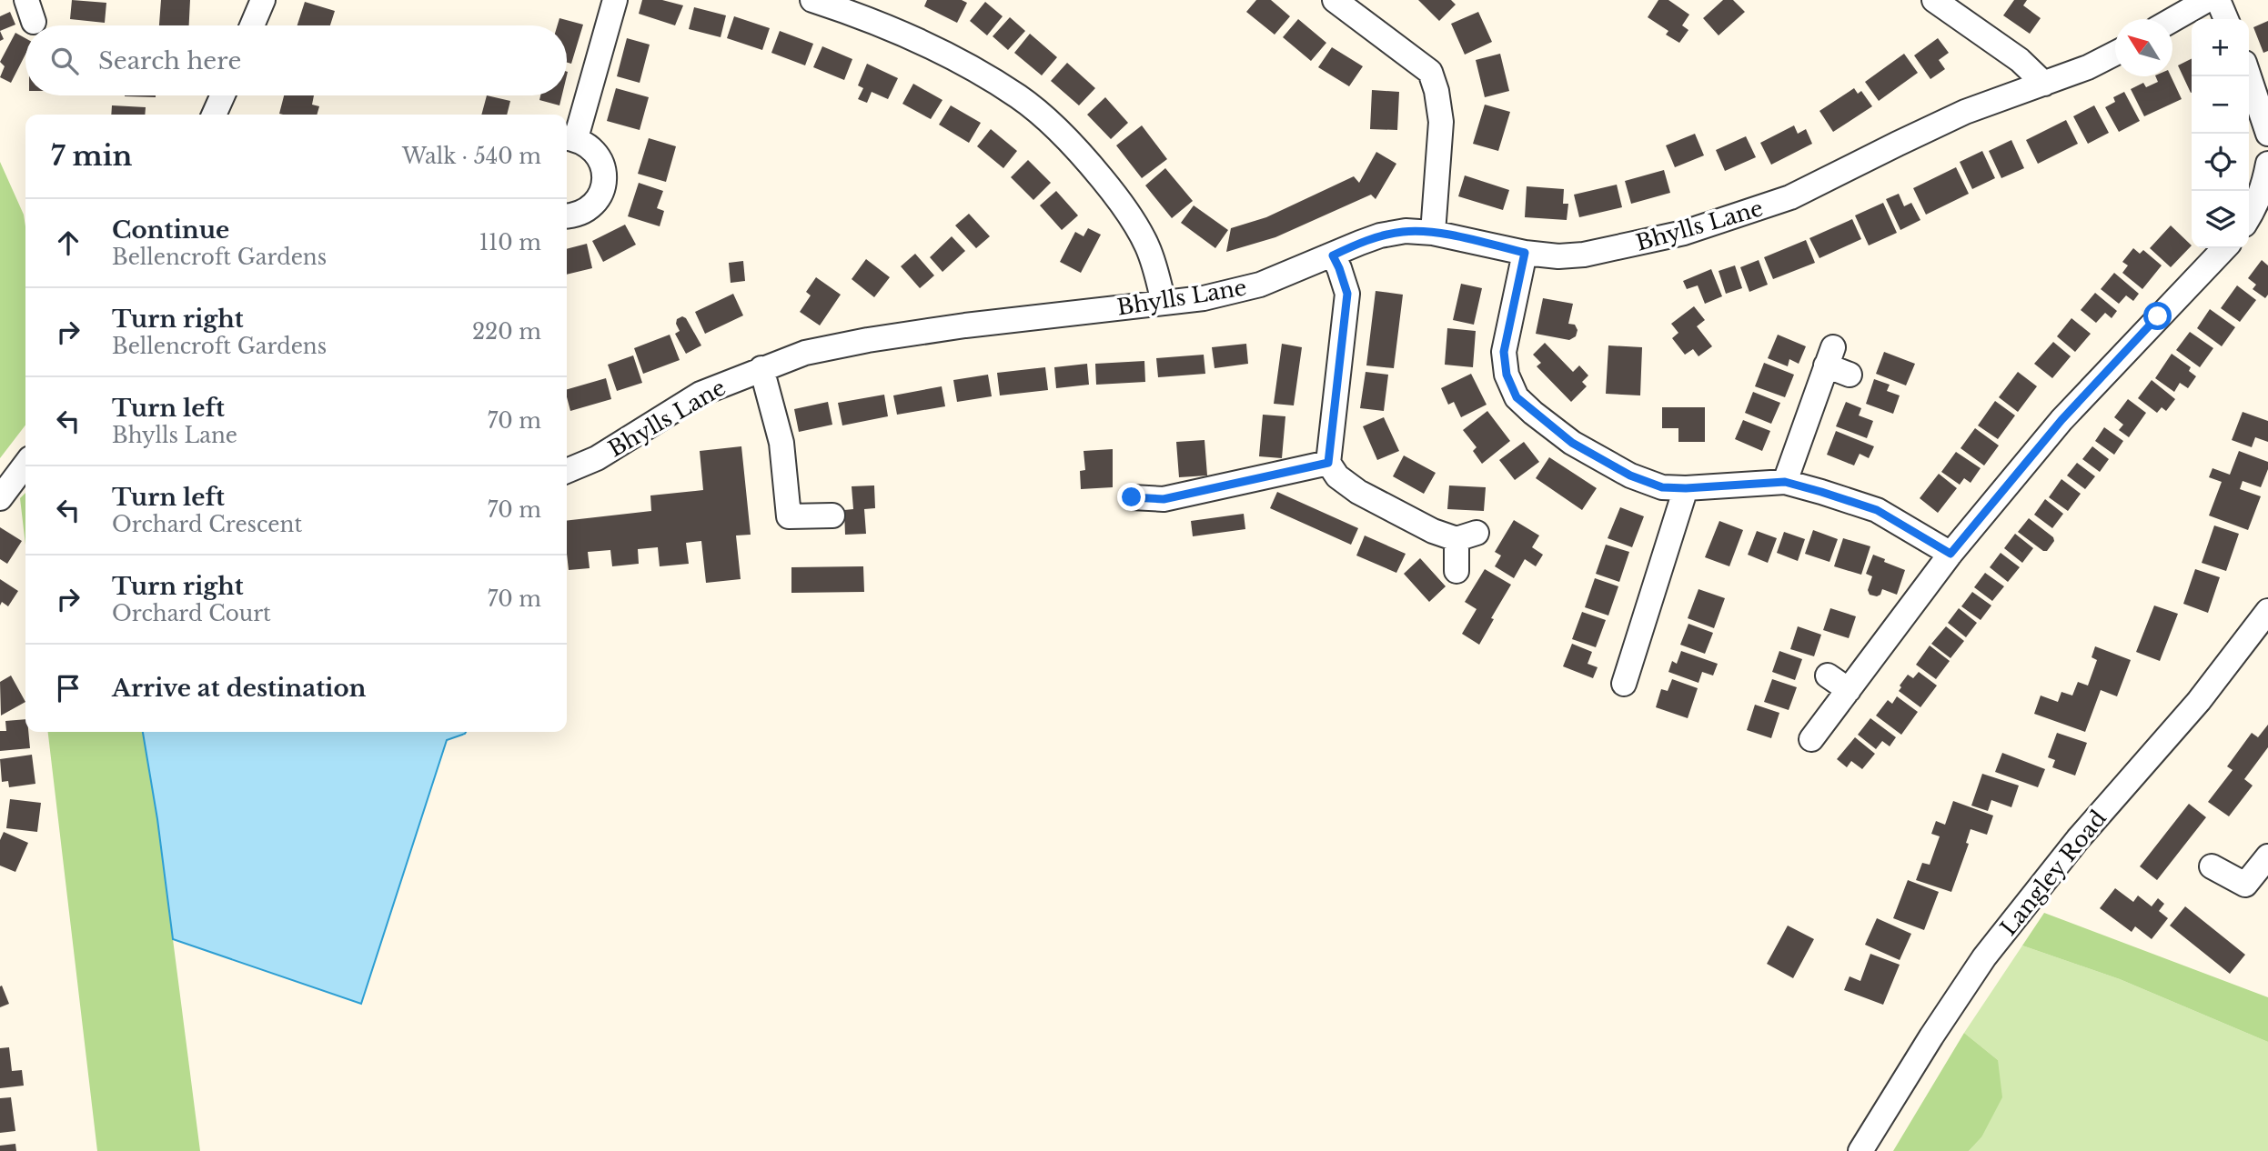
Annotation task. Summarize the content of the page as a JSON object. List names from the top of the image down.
{
  "streets": {
    "street": ["Bhylls Lane", "Langley Road"]
  },
  "north": "top left",
  "page": {
    "map_buttons": ["+", "−"],
    "search": "Search here",
    "heading": ["7 min", "Walk · 540 m"],
    "list": [
      ["Continue", "Bellencroft Gardens", "110 m"],
      ["Turn right", "Bellencroft Gardens", "220 m"],
      ["Turn left", "Bhylls Lane", "70 m"],
      ["Turn left", "Orchard Crescent", "70 m"],
      ["Turn right", "Orchard Court", "70 m"],
      "Arrive at destination"
    ]
  }
}
